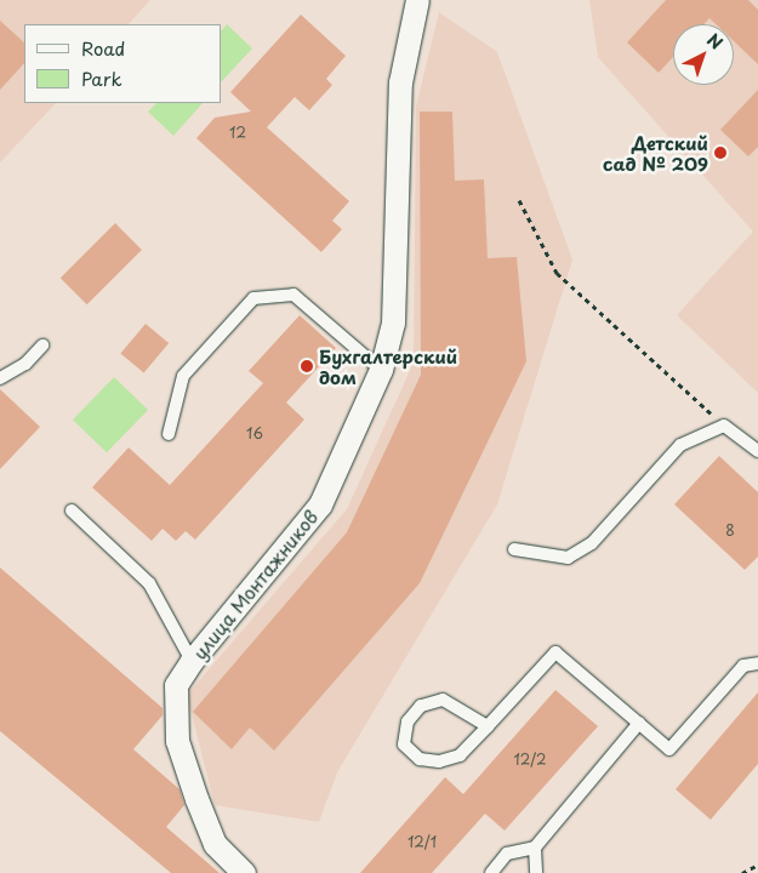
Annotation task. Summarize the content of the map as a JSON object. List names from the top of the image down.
{
  "streets": {
    "street": ["улица Монтажников"]
  },
  "places": ["Детский сад № 209", "Бухгалтерский дом"],
  "house_numbers": [
    "12",
    "16",
    "8",
    "12/2",
    "12/1"
  ],
  "legend": ["Road", "Park"],
  "north": "top right"
}
